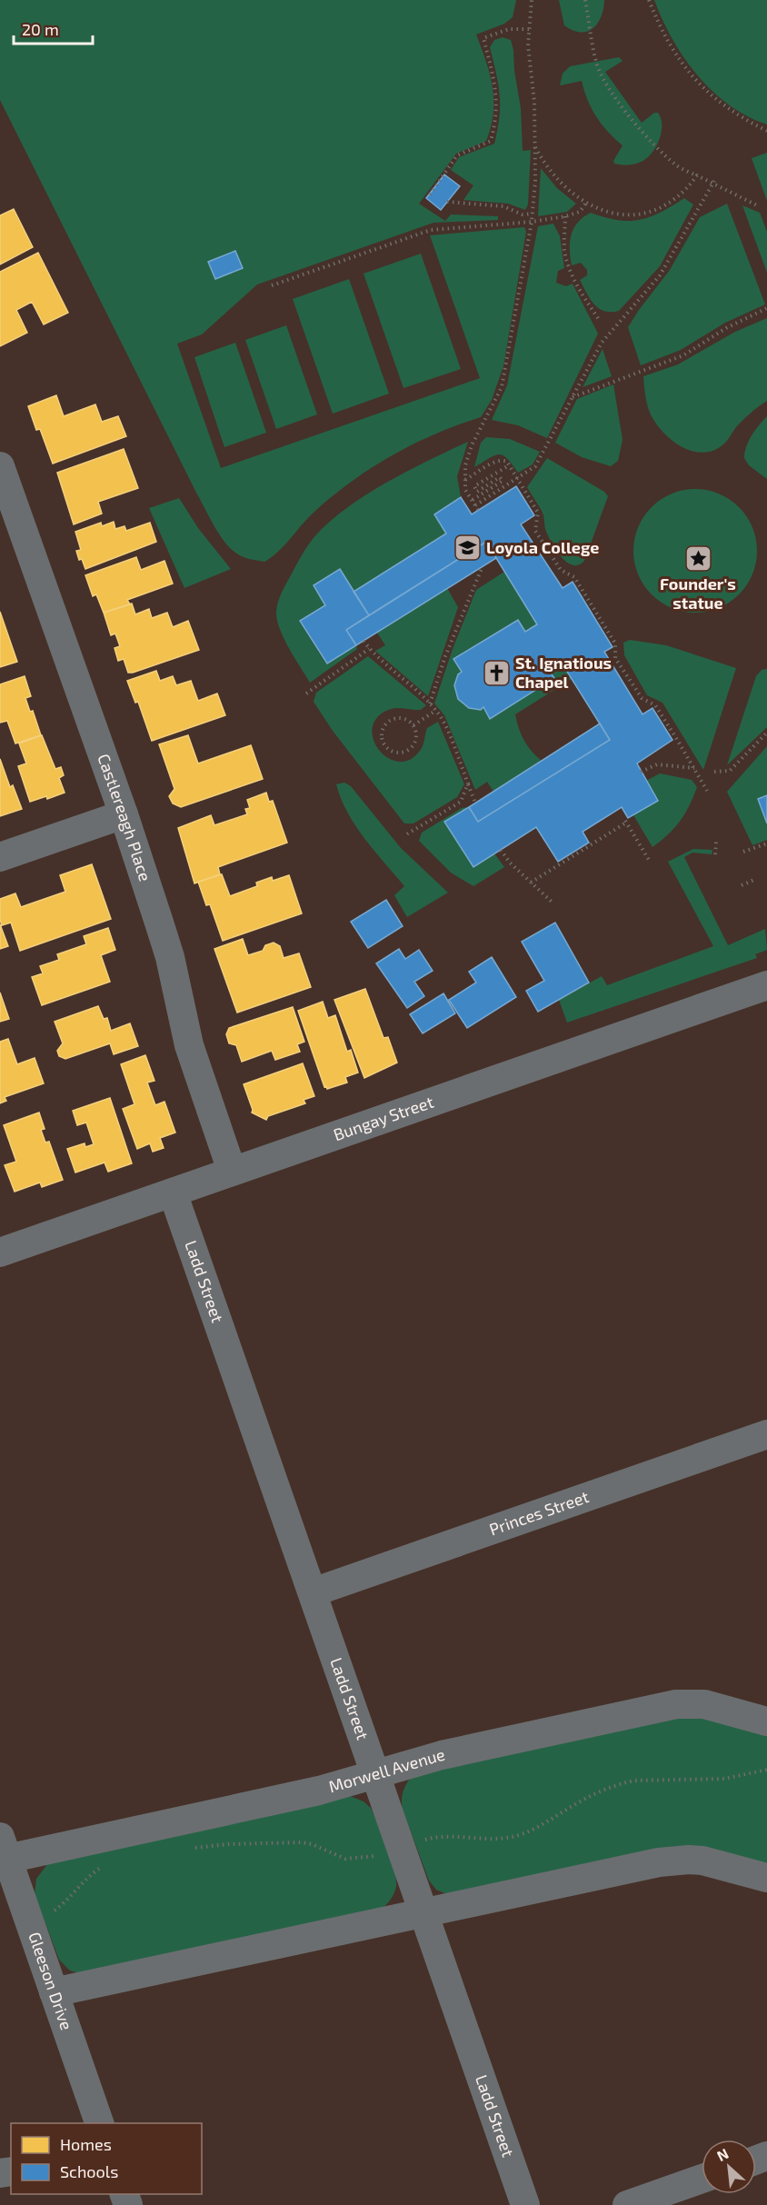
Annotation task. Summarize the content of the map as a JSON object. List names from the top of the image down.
{
  "streets": {
    "street": [
      "Castlereagh Place",
      "Bungay Street",
      "Ladd Street",
      "Princes Street",
      "Morwell Avenue",
      "Gleeson Drive"
    ]
  },
  "crossings": [
    ["Castlereagh Place", "Bungay Street"],
    ["Bungay Street", "Ladd Street"],
    ["Ladd Street", "Princes Street"],
    ["Ladd Street", "Morwell Avenue"],
    ["Morwell Avenue", "Gleeson Drive"]
  ],
  "places": {
    "school or university": ["Loyola College"],
    "place": ["Founder's statue"],
    "church": ["St. Ignatious Chapel"]
  },
  "legend": ["Homes", "Schools"],
  "scale_bar": "20 m",
  "north": "top left"
}
